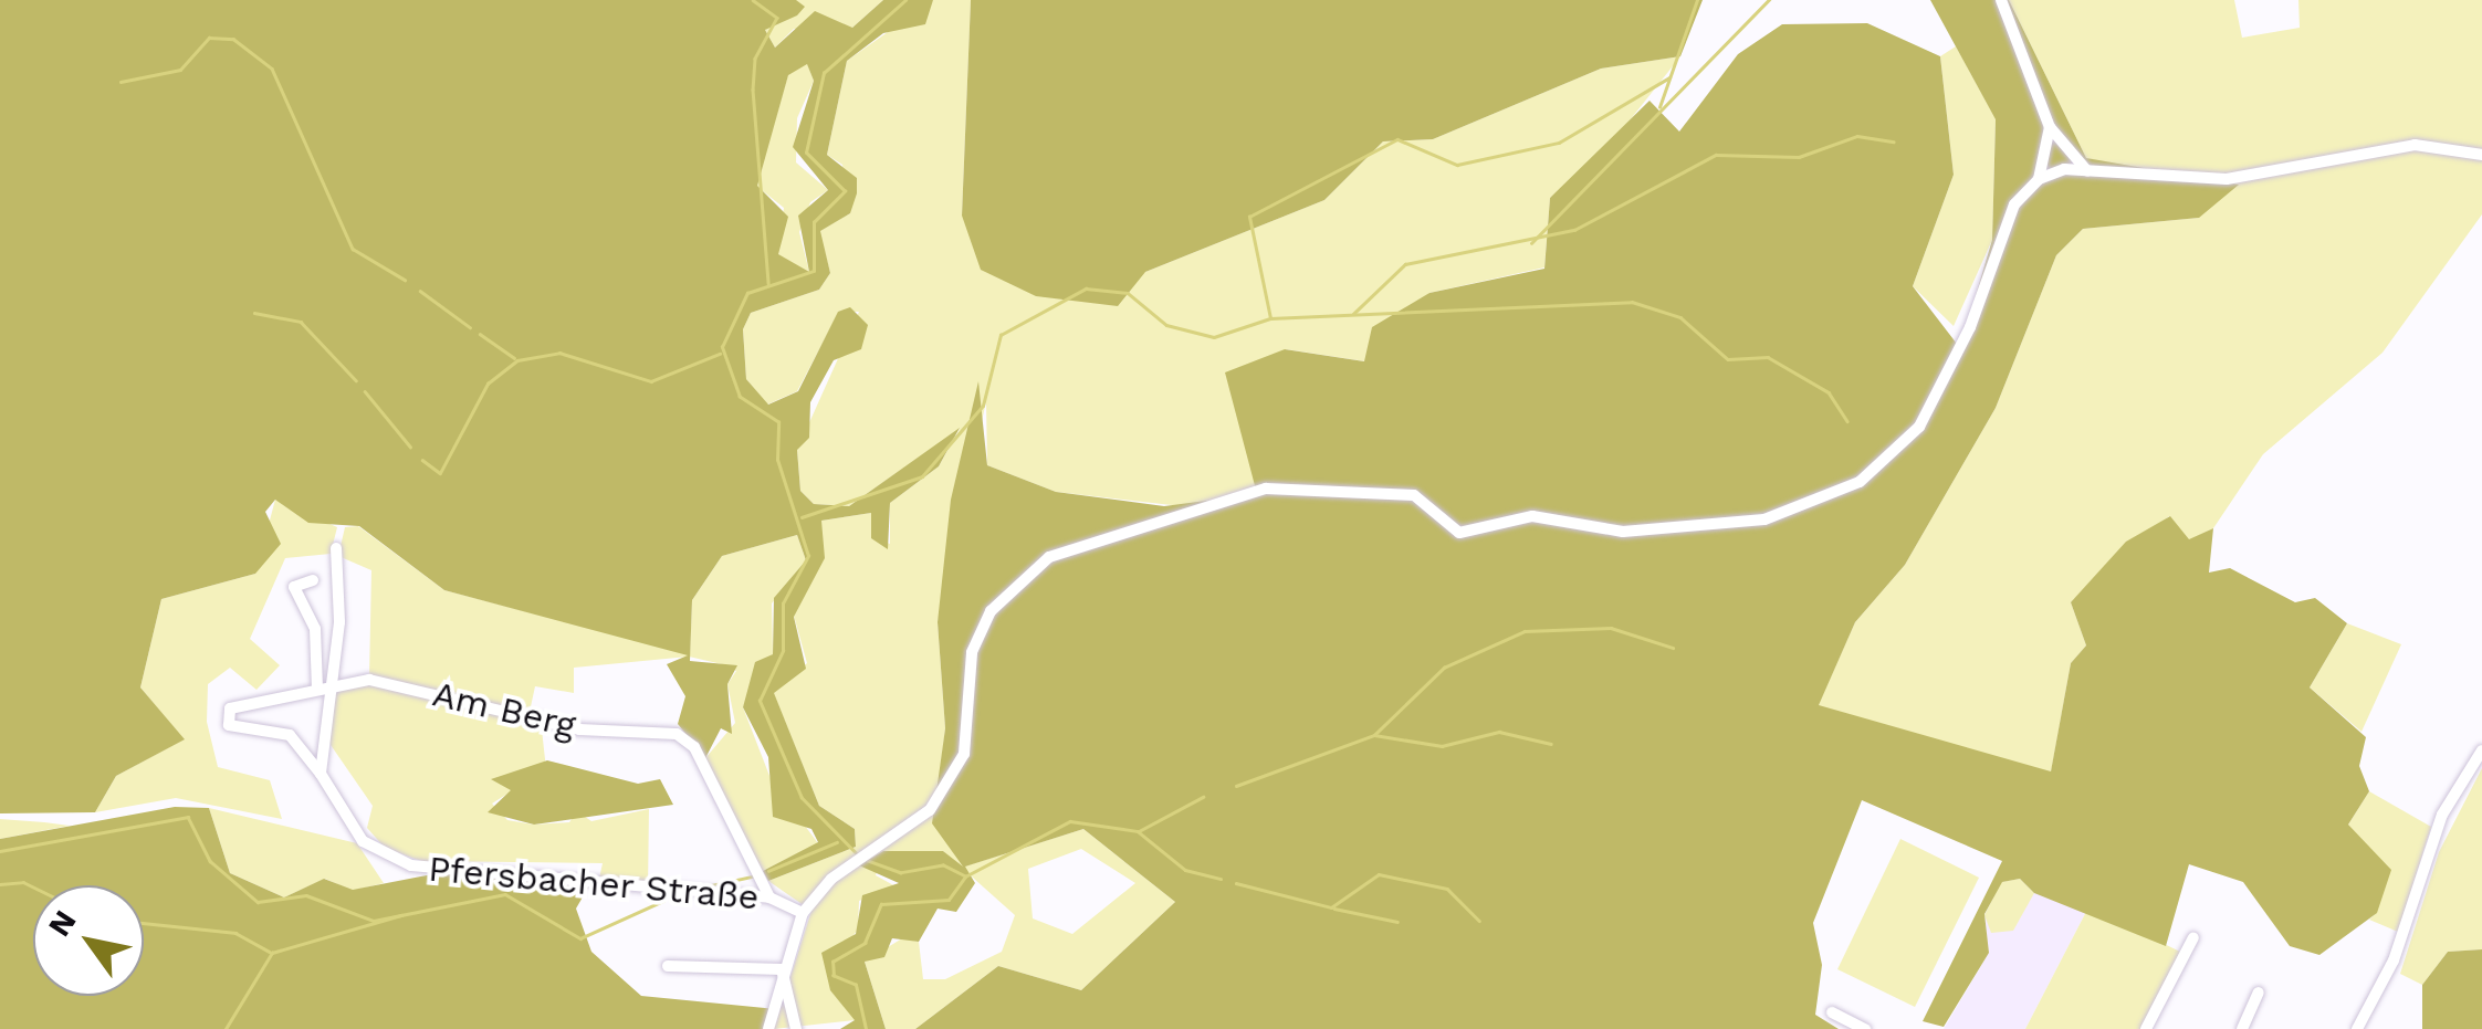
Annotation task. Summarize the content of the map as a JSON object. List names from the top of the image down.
{
  "streets": {
    "street": ["Am Berg", "Pfersbacher Straße"]
  },
  "crossings": [
    ["Am Berg", "Pfersbacher Straße"]
  ],
  "north": "top left"
}
